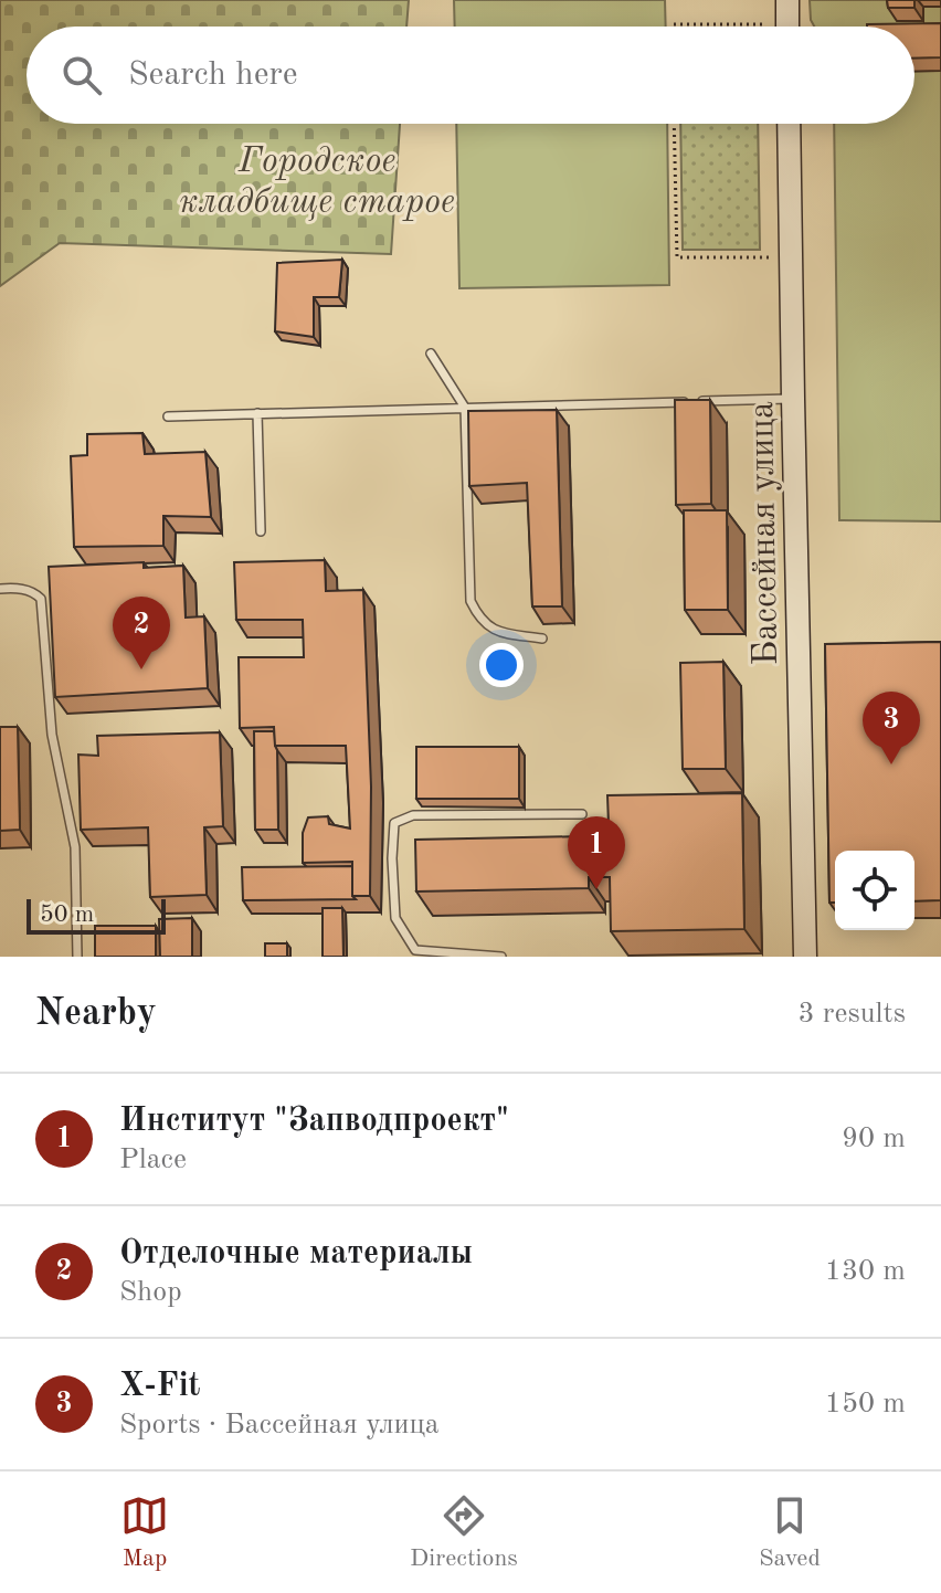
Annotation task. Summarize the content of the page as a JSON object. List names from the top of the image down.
{
  "streets": {
    "street": ["Бассейная улица"]
  },
  "parks": ["Городское кладбище старое"],
  "scale_bar": "50 m",
  "page": {
    "search": "Search here",
    "pins": ["2", "3", "1"],
    "scale": "50 m",
    "heading": ["Nearby", "3 results"],
    "list": [
      {
        "mark": "1",
        "name": "Институт \"Запводпроект\"",
        "note": "Place",
        "value": "90 m"
      },
      {
        "mark": "2",
        "name": "Отделочные материалы",
        "note": "Shop",
        "value": "130 m"
      },
      {
        "mark": "3",
        "name": "X-Fit",
        "note": "Sports · Бассейная улица",
        "value": "150 m"
      }
    ],
    "nav": ["Map", "Directions", "Saved"]
  }
}
